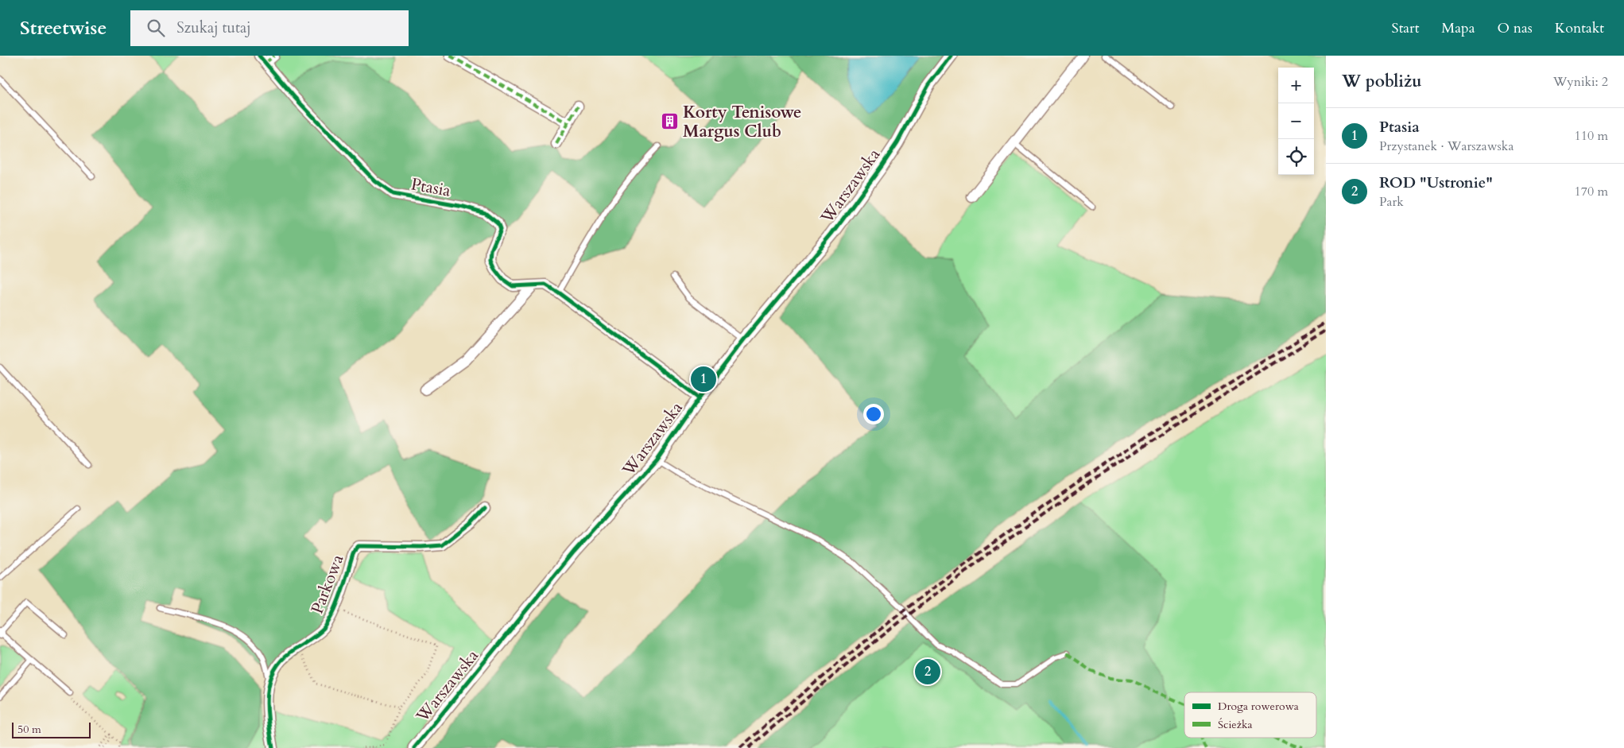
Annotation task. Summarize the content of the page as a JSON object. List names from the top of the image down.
{
  "streets": {
    "street": ["Warszawska", "Ptasia", "Parkowa"]
  },
  "crossings": [
    ["Warszawska", "Ptasia"]
  ],
  "places": {
    "building": ["Korty Tenisowe Margus Club"]
  },
  "legend": ["Droga rowerowa", "Ścieżka"],
  "scale_bar": "50 m",
  "page": {
    "header": "Streetwise",
    "search": "Szukaj tutaj",
    "nav": [
      "Start",
      "Mapa",
      "O nas",
      "Kontakt"
    ],
    "heading": ["W pobliżu", "Wyniki: 2"],
    "map_buttons": ["+", "−"],
    "list": [
      {
        "mark": "1",
        "name": "Ptasia",
        "note": "Przystanek · Warszawska",
        "value": "110 m"
      },
      {
        "mark": "2",
        "name": "ROD \"Ustronie\"",
        "note": "Park",
        "value": "170 m"
      }
    ],
    "pins": ["1", "2"],
    "scale": "50 m"
  }
}
